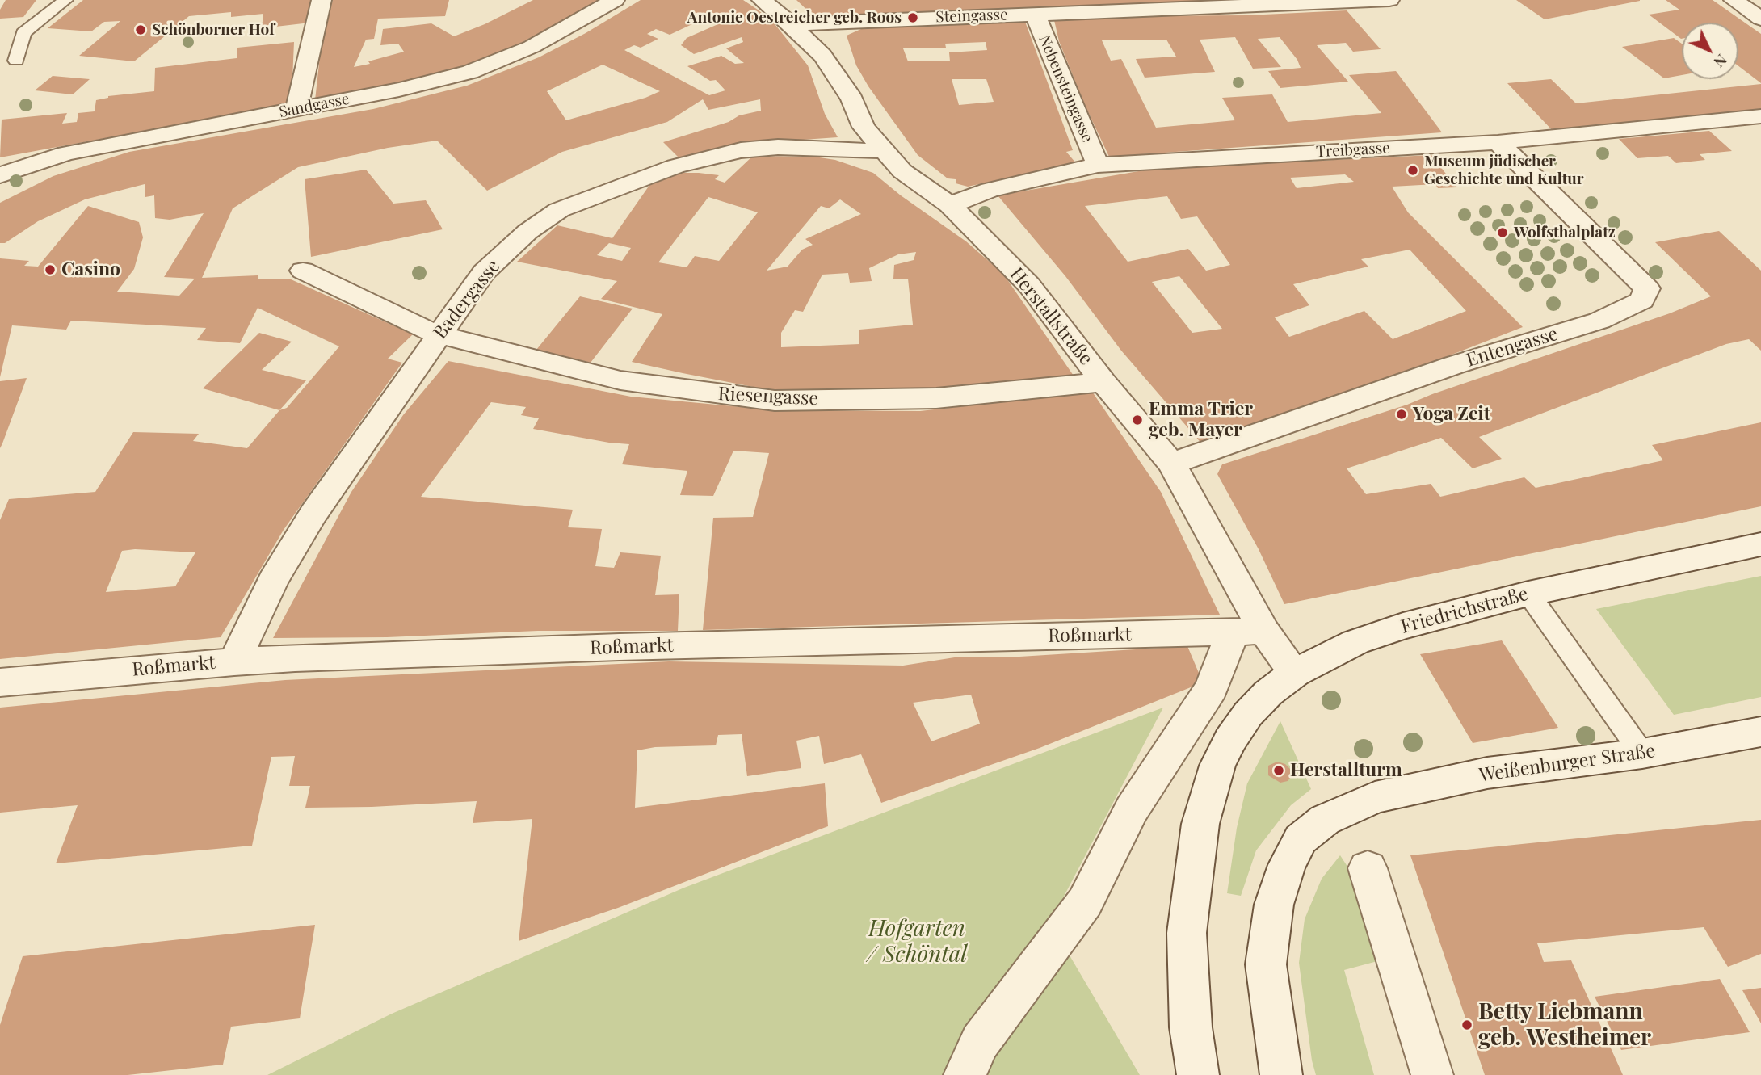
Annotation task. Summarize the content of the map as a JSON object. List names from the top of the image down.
{
  "streets": {
    "street": [
      "Steingasse",
      "Nebensteingasse",
      "Sandgasse",
      "Treibgasse",
      "Badergasse",
      "Herstallstraße",
      "Entengasse",
      "Riesengasse",
      "Friedrichstraße",
      "Roßmarkt",
      "Weißenburger Straße"
    ]
  },
  "crossings": [
    ["Steingasse", "Nebensteingasse"],
    ["Steingasse", "Herstallstraße"],
    ["Nebensteingasse", "Treibgasse"],
    ["Treibgasse", "Herstallstraße"],
    ["Treibgasse", "Entengasse"],
    ["Badergasse", "Herstallstraße"],
    ["Badergasse", "Riesengasse"],
    ["Badergasse", "Roßmarkt"],
    ["Herstallstraße", "Entengasse"],
    ["Herstallstraße", "Riesengasse"],
    ["Herstallstraße", "Friedrichstraße"],
    ["Herstallstraße", "Roßmarkt"]
  ],
  "parks": ["Hofgarten / Schöntal"],
  "places": [
    "Antonie Oestreicher geb. Roos",
    "Schönborner Hof",
    "Museum jüdischer Geschichte und Kultur",
    "Wolfsthalplatz",
    "Casino",
    "Yoga Zeit",
    "Emma Trier geb. Mayer",
    "Herstallturm",
    "Betty Liebmann geb. Westheimer"
  ],
  "north": "bottom right"
}
